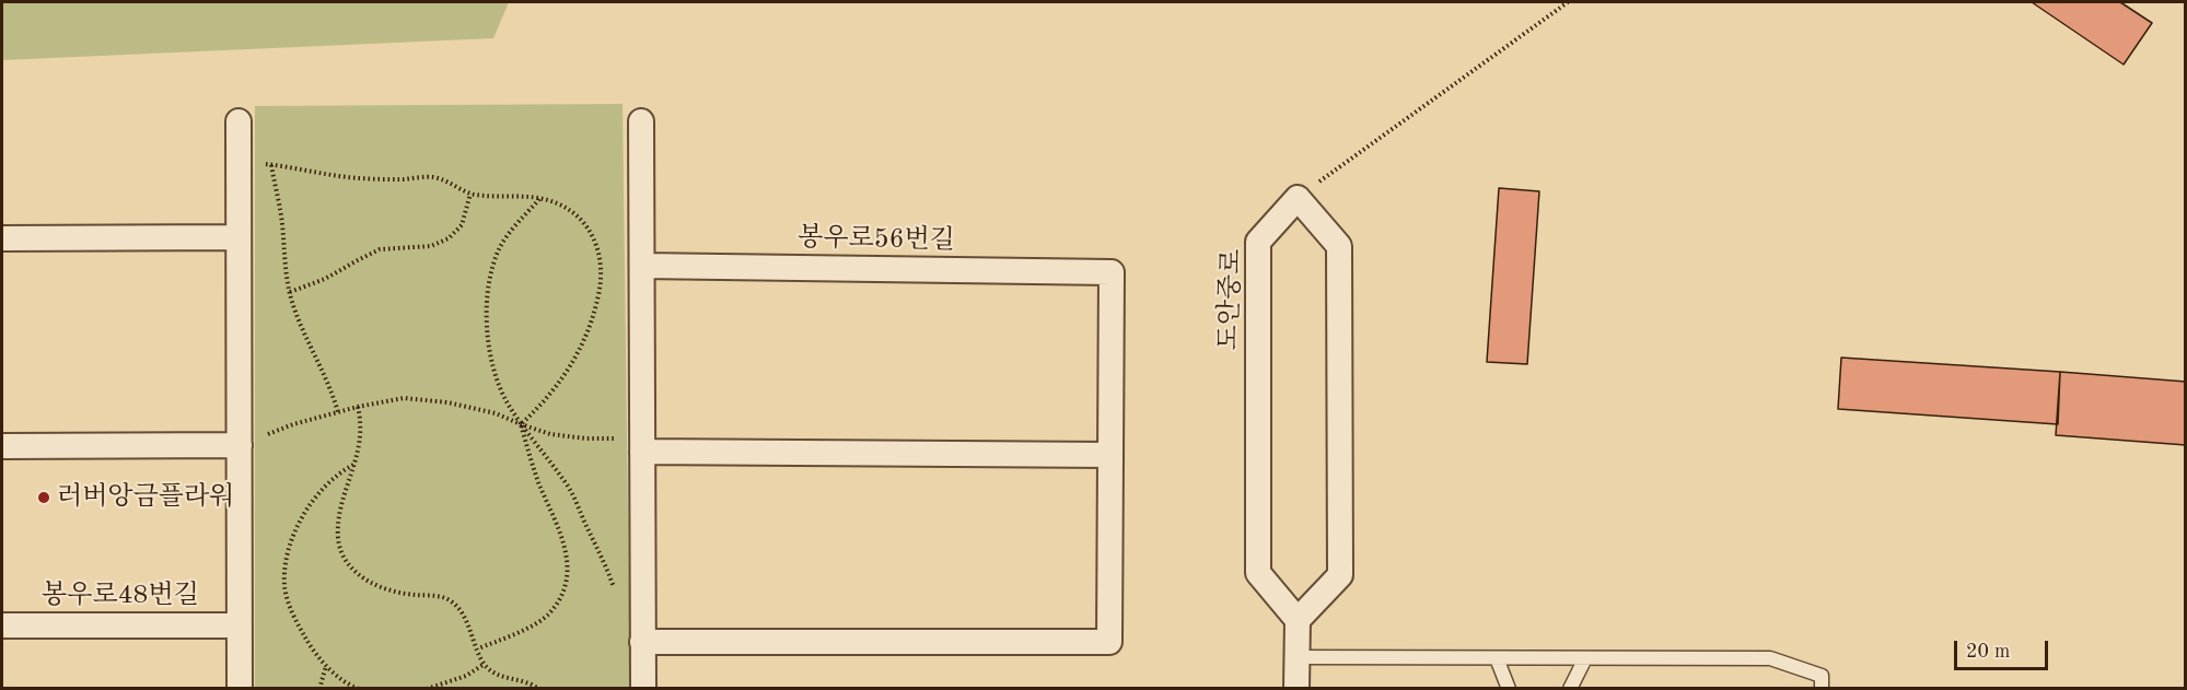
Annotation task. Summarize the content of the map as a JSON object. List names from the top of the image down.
{
  "streets": {
    "street": ["봉우로56번길", "도안중로", "봉우로48번길"]
  },
  "places": ["러버앙금플라워"],
  "scale_bar": "20 m"
}
